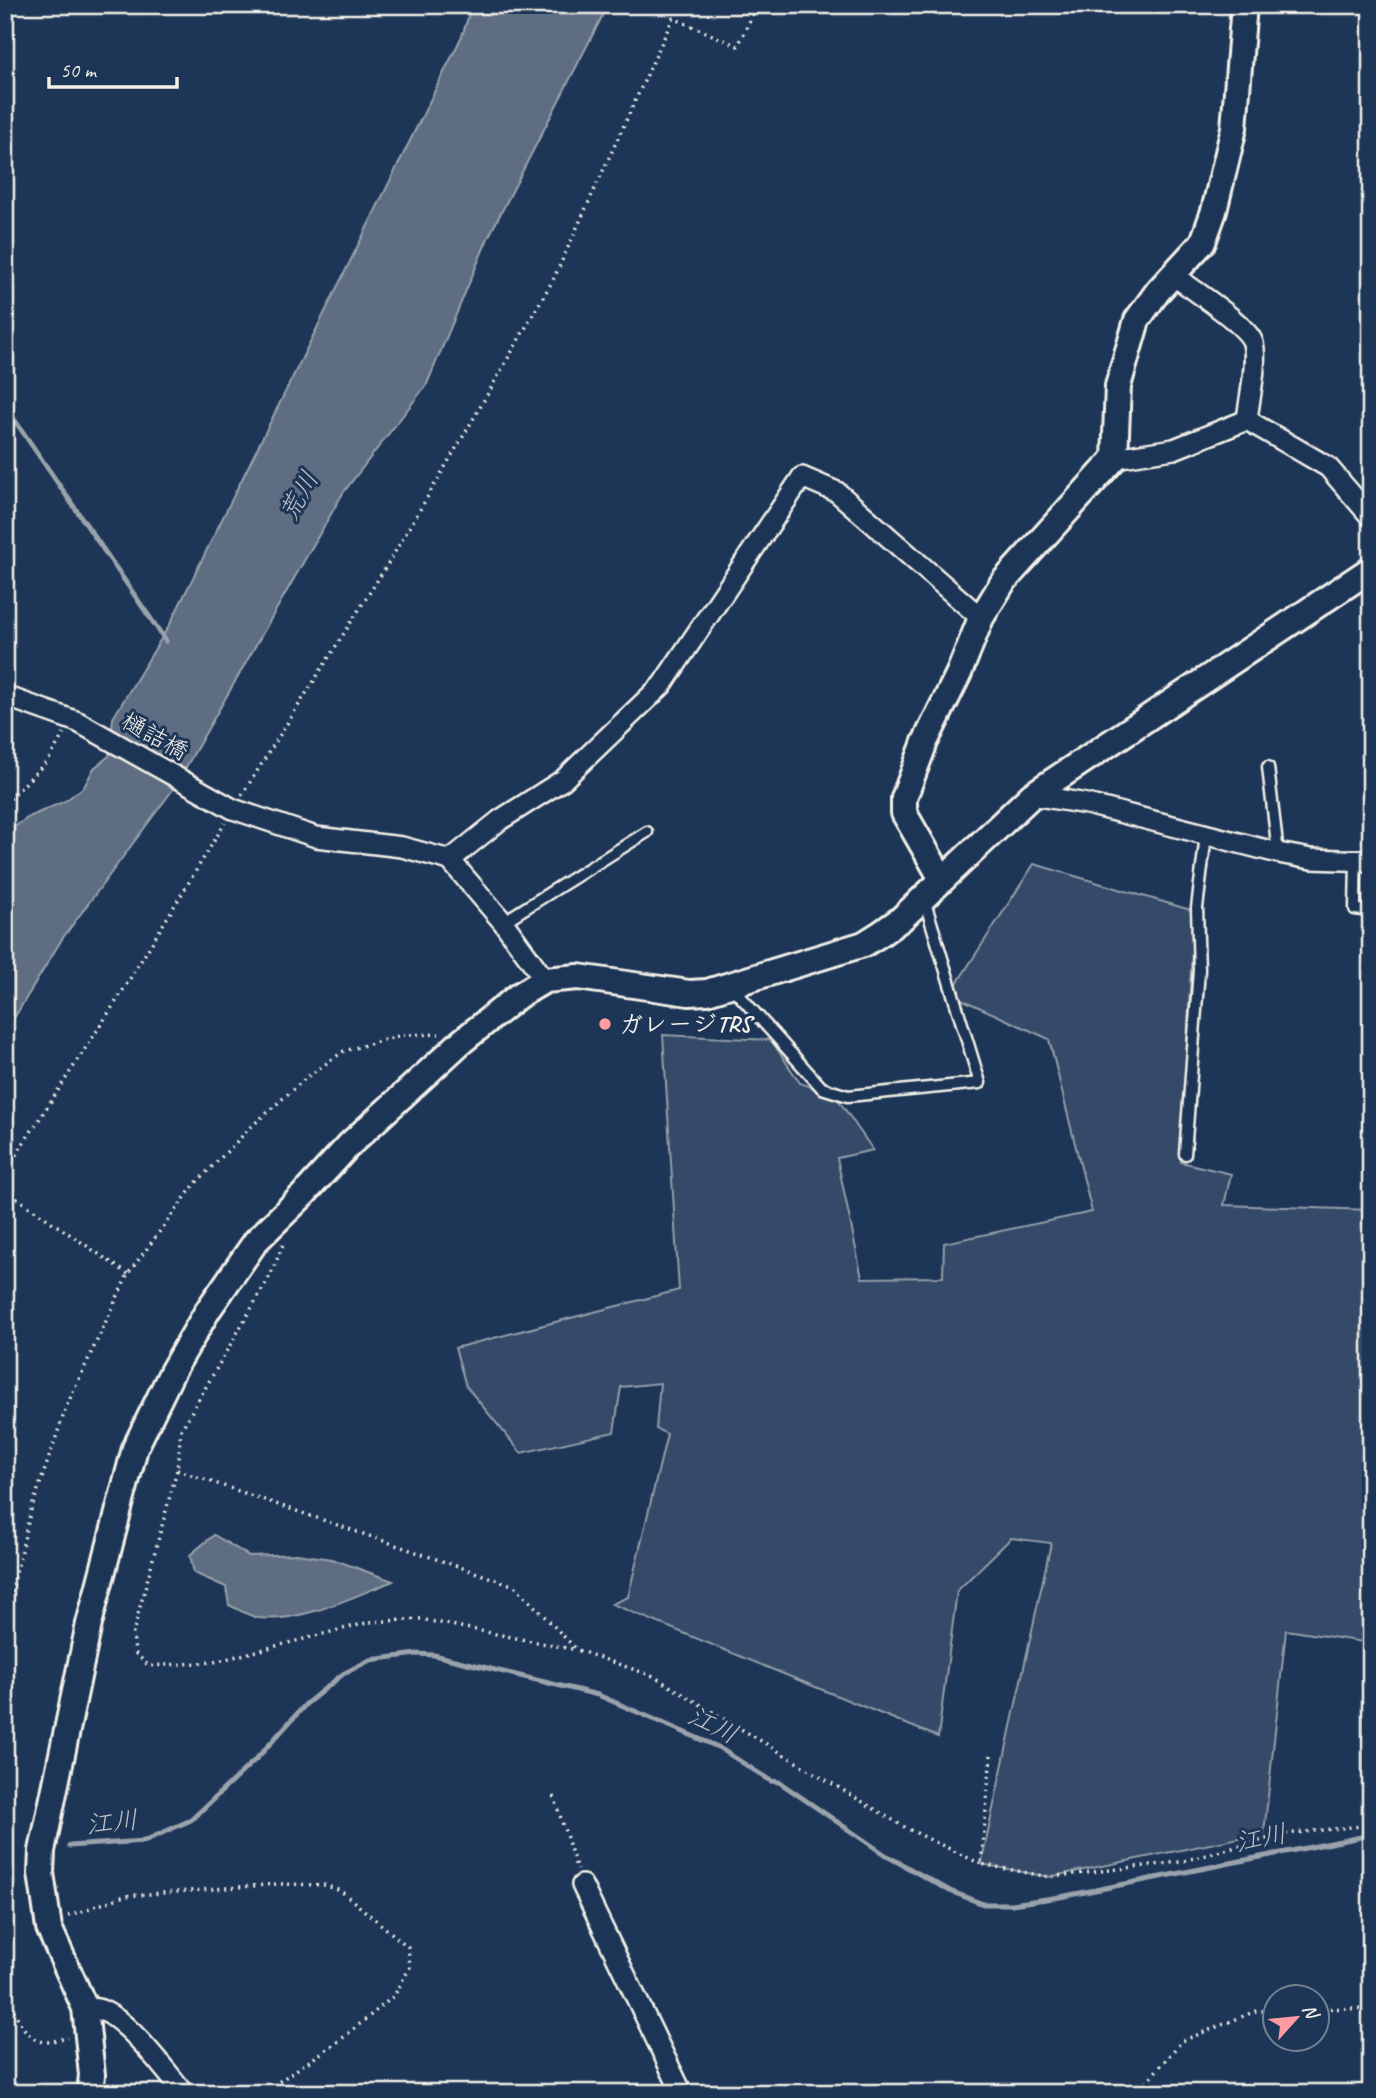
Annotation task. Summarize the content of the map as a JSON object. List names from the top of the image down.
{
  "streets": {
    "street": ["樋詰橋"]
  },
  "water": ["荒川", "江川"],
  "places": ["ガレージTRS"],
  "scale_bar": "50 m",
  "north": "top right"
}
